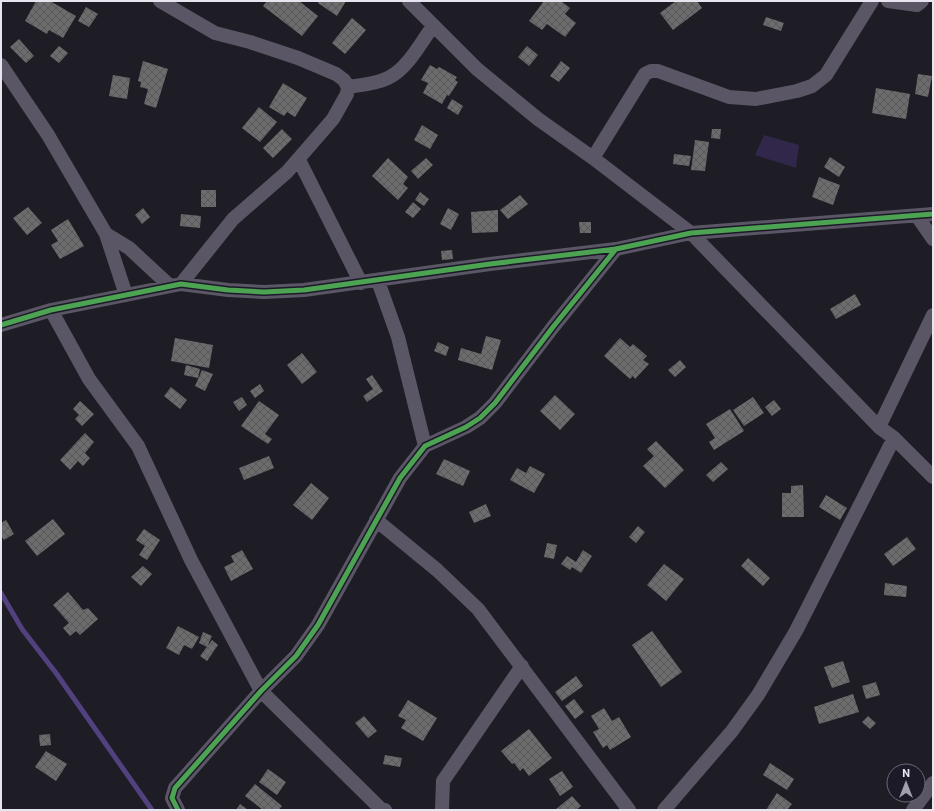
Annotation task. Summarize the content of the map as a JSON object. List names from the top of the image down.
{
  "north": "top"
}
